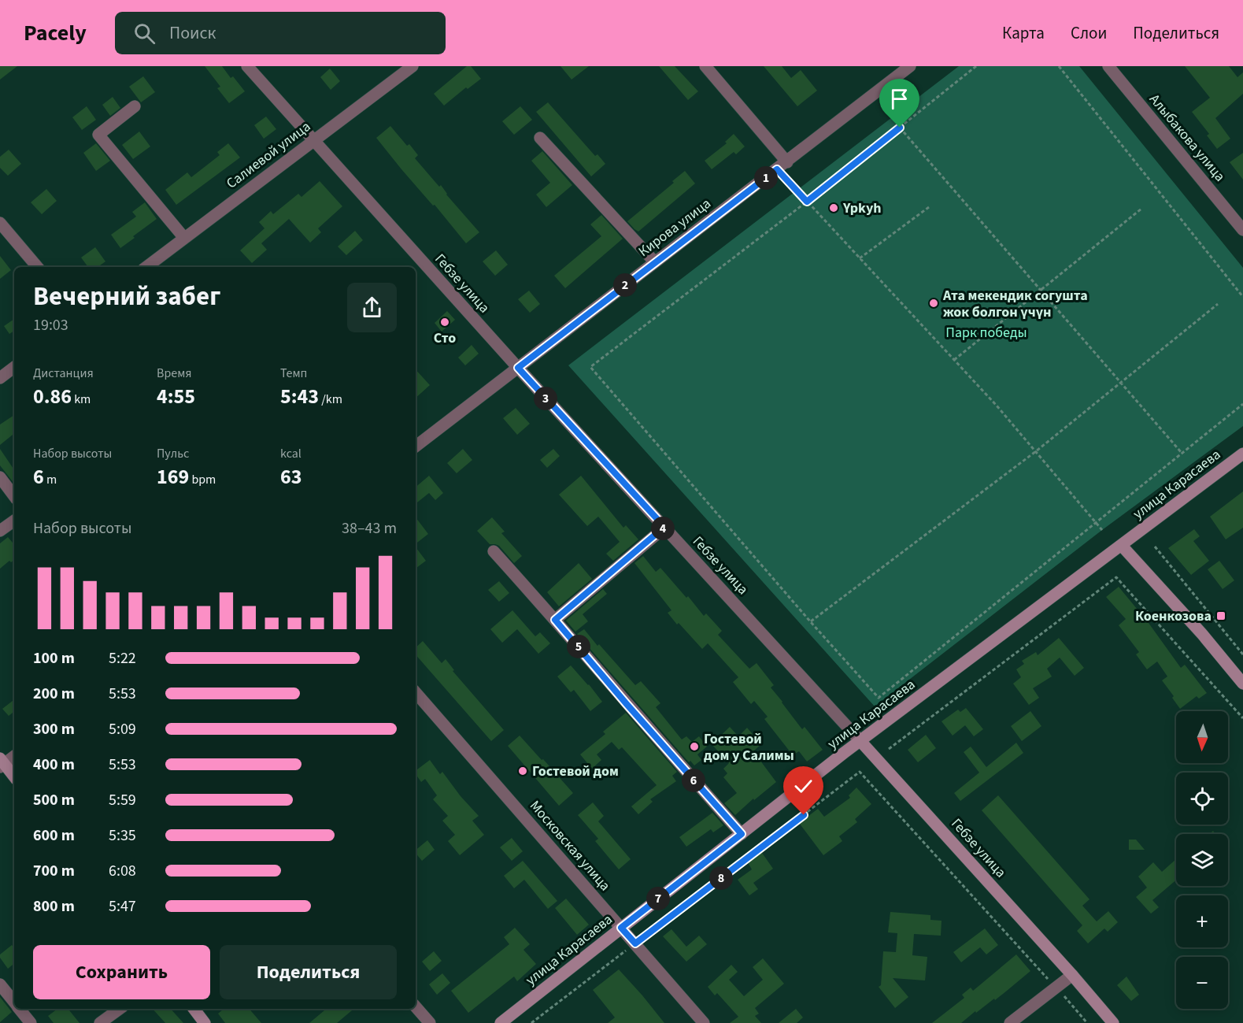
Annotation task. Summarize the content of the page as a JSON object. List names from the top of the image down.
{
  "streets": {
    "main road": ["Гебзе улица", "улица Карасаева"],
    "street": [
      "Алыбакова улица",
      "Салиевой улица",
      "Кирова улица",
      "Московская улица"
    ]
  },
  "crossings": [
    ["Салиевой улица", "Гебзе улица"],
    ["Кирова улица", "Гебзе улица"],
    ["Гебзе улица", "улица Карасаева"],
    ["улица Карасаева", "Московская улица"]
  ],
  "parks": ["Парк победы"],
  "places": {
    "other": [
      "Ypkyh",
      "Ата мекендик согушта жок болгон үчүн",
      "Сто",
      "Гостевой дом у Салимы",
      "Гостевой дом"
    ],
    "transit": ["Коенкозова"]
  },
  "north": "bottom",
  "page": {
    "header": "Pacely",
    "search": "Поиск",
    "nav": ["Карта", "Слои", "Поделиться"],
    "pins": [
      "1",
      "2",
      "3",
      "4",
      "5",
      "6",
      "8",
      "7"
    ],
    "heading": ["Вечерний забег", "19:03"],
    "stats": [
      ["Дистанция", "0.86 km"],
      ["Время", "4:55"],
      ["Темп", "5:43 /km"],
      ["Набор высоты", "6 m"],
      ["Пульс", "169 bpm"],
      ["kcal", "63"]
    ],
    "chart": ["Набор высоты", "38–43 m"],
    "list": [
      {
        "name": "100 m",
        "note": "5:22"
      },
      {
        "name": "200 m",
        "note": "5:53"
      },
      {
        "name": "300 m",
        "note": "5:09"
      },
      {
        "name": "400 m",
        "note": "5:53"
      },
      {
        "name": "500 m",
        "note": "5:59"
      },
      {
        "name": "600 m",
        "note": "5:35"
      },
      {
        "name": "700 m",
        "note": "6:08"
      },
      {
        "name": "800 m",
        "note": "5:47"
      }
    ],
    "map_buttons": ["+", "−"],
    "buttons": ["Сохранить", "Поделиться"]
  }
}
